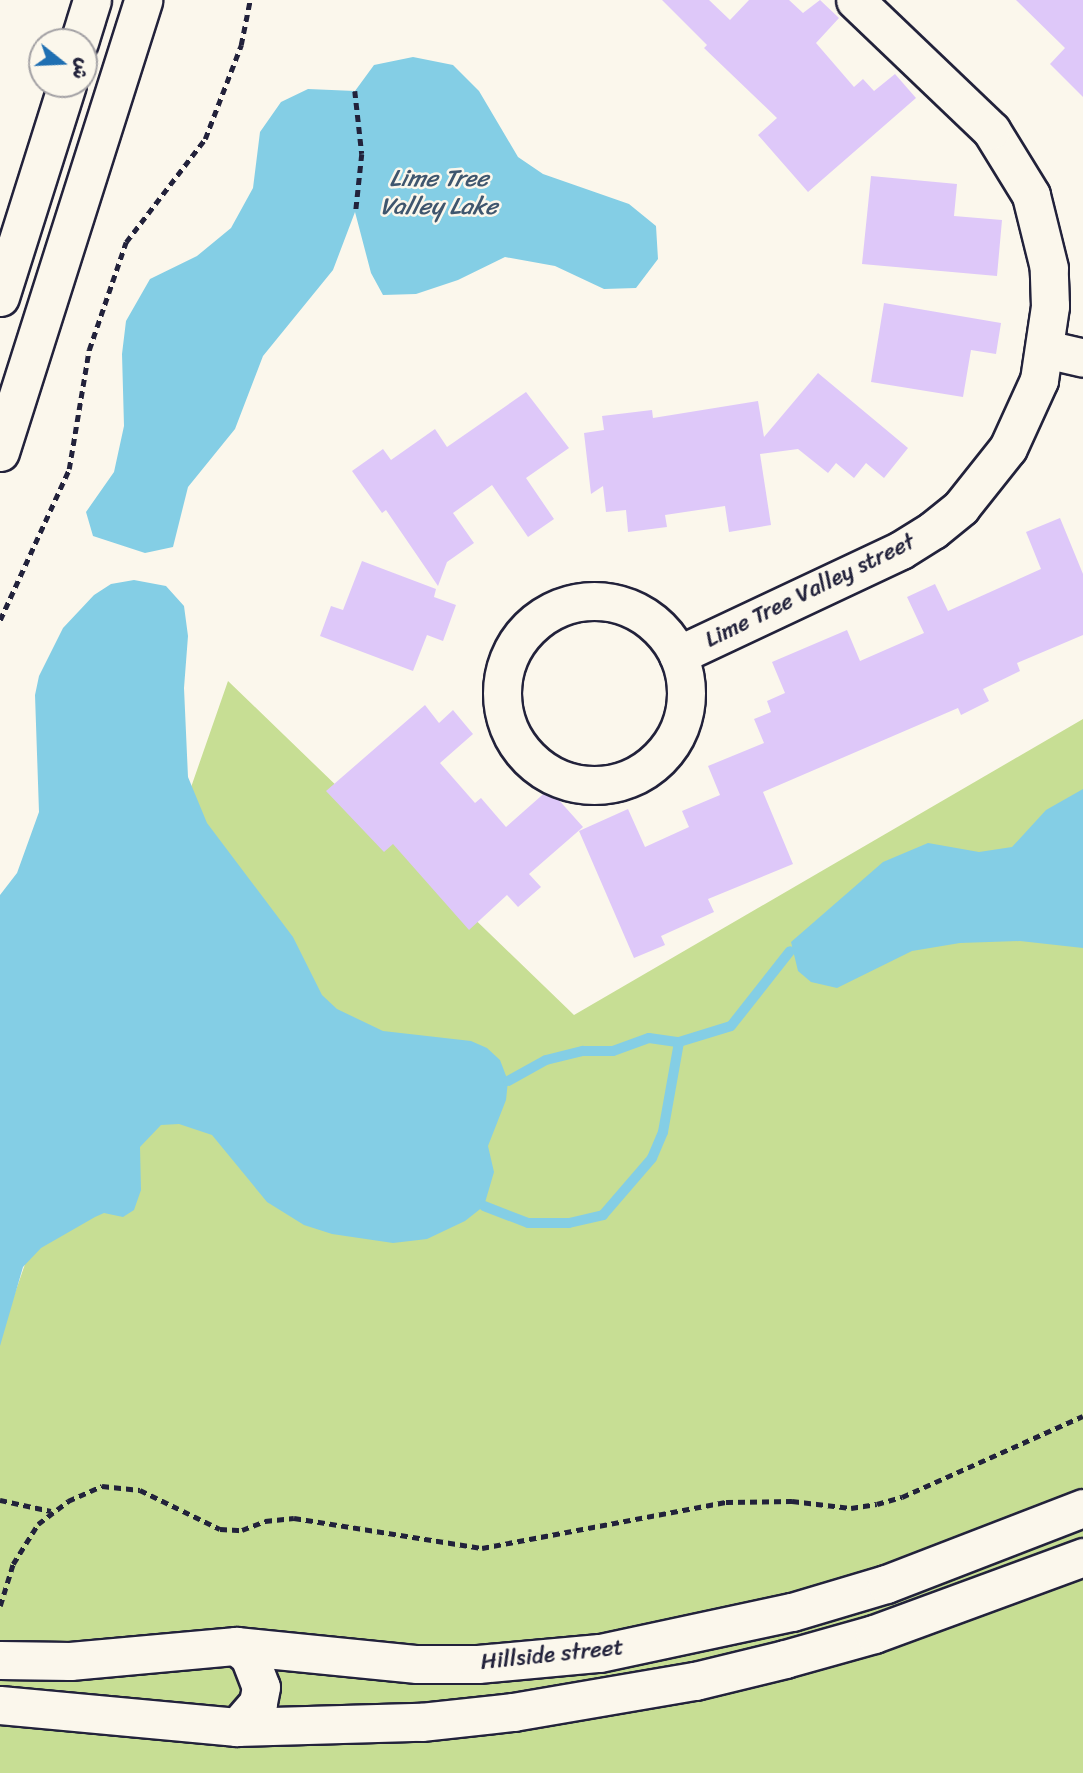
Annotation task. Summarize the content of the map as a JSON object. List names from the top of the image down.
{
  "streets": {
    "street": ["Lime Tree Valley street", "Hillside street"]
  },
  "water": ["Lime Tree Valley Lake"],
  "north": "right"
}
